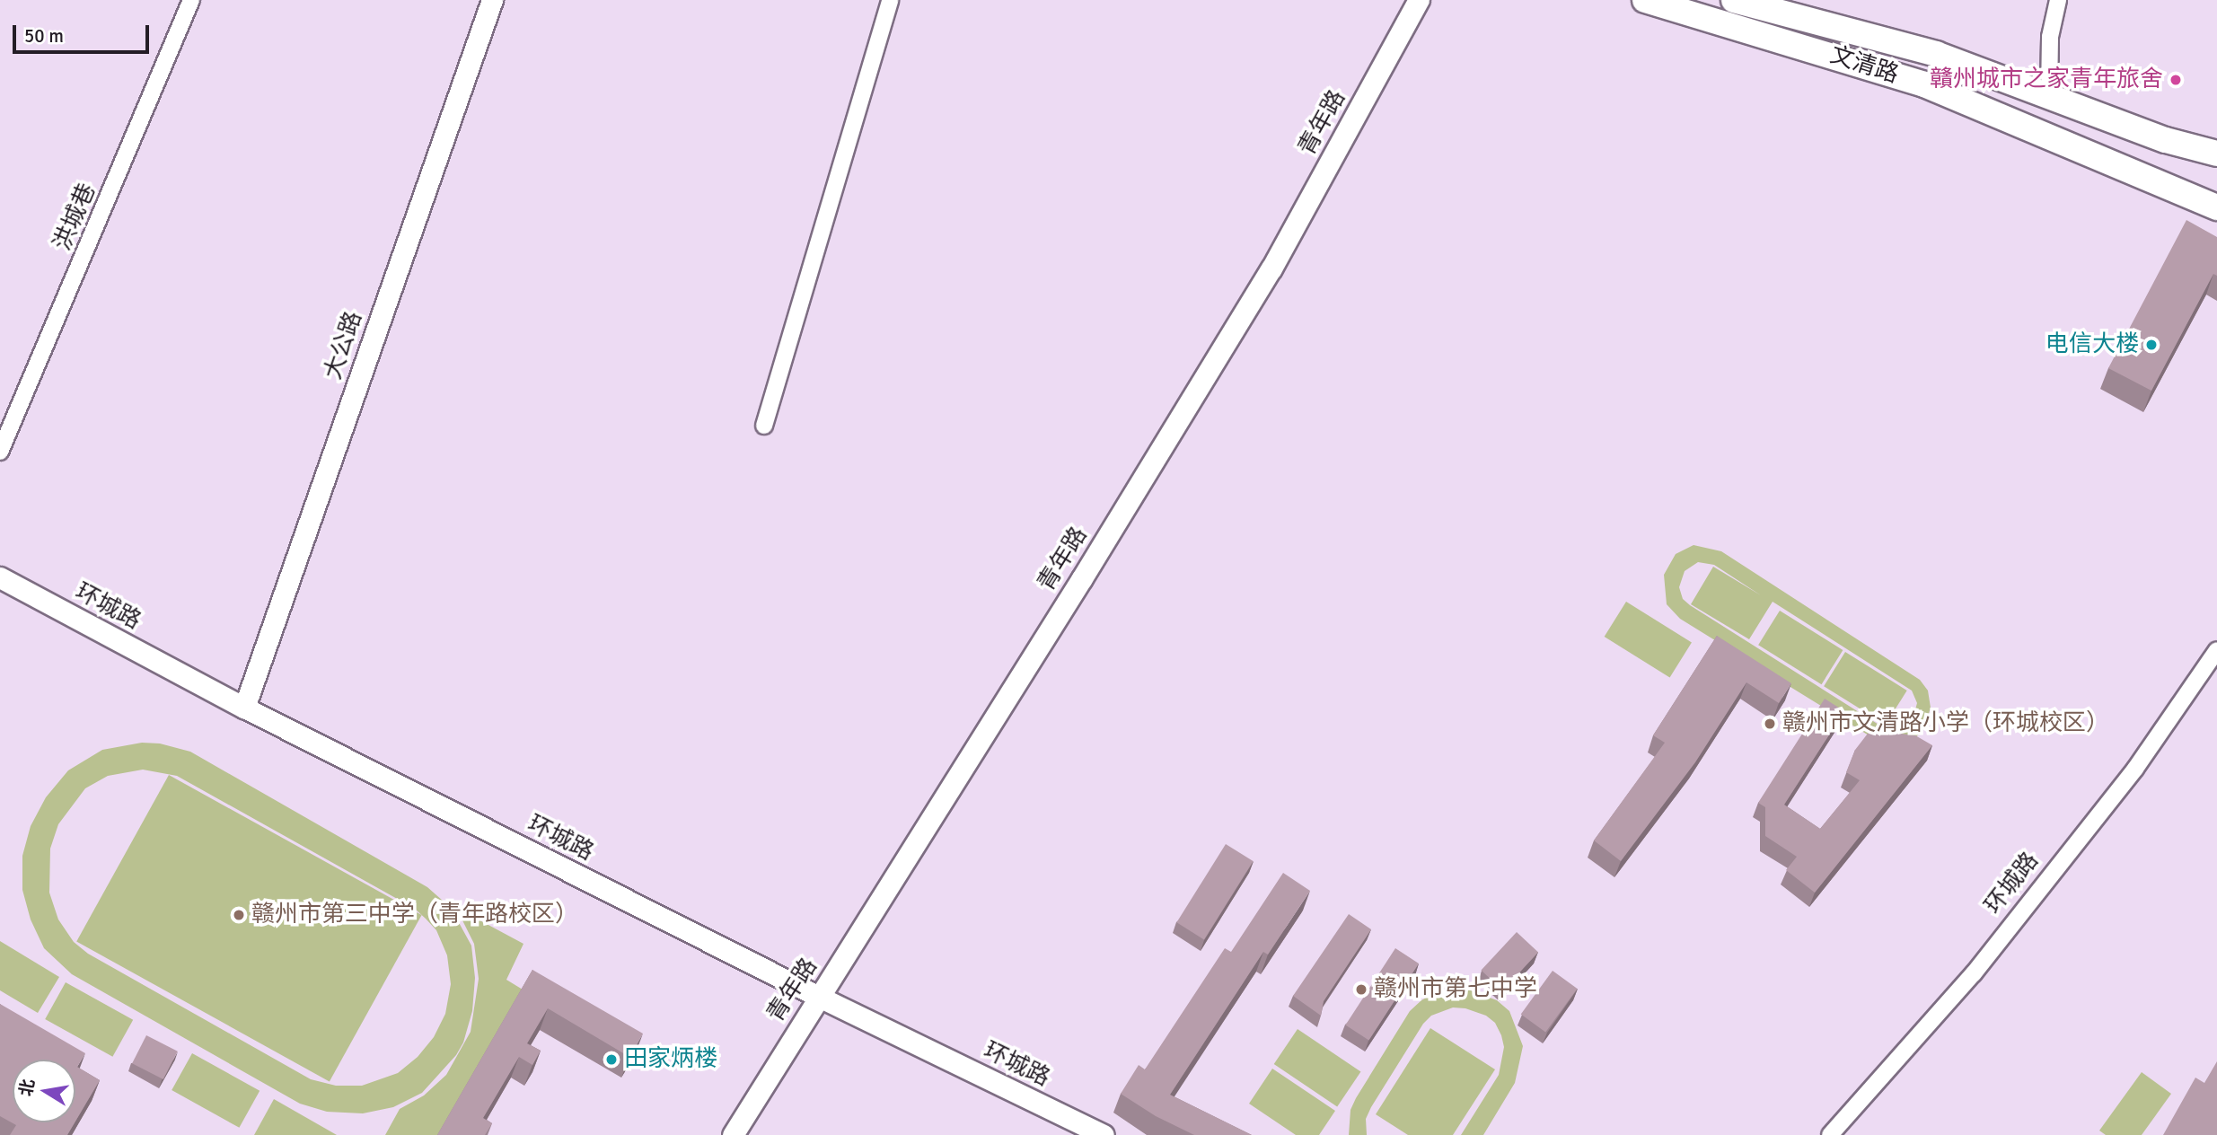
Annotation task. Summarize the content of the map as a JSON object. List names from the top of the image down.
{
  "streets": {
    "main road": ["文清路"],
    "street": [
      "青年路",
      "洪城巷",
      "大公路",
      "环城路"
    ]
  },
  "crossings": [
    ["青年路", "环城路"],
    ["大公路", "环城路"]
  ],
  "places": [
    "贛州城市之家青年旅舍",
    "电信大楼",
    "赣州市文清路小学（环城校区）",
    "赣州市第三中学（青年路校区）",
    "赣州市第七中学",
    "田家炳楼"
  ],
  "scale_bar": "50 m",
  "north": "left"
}
